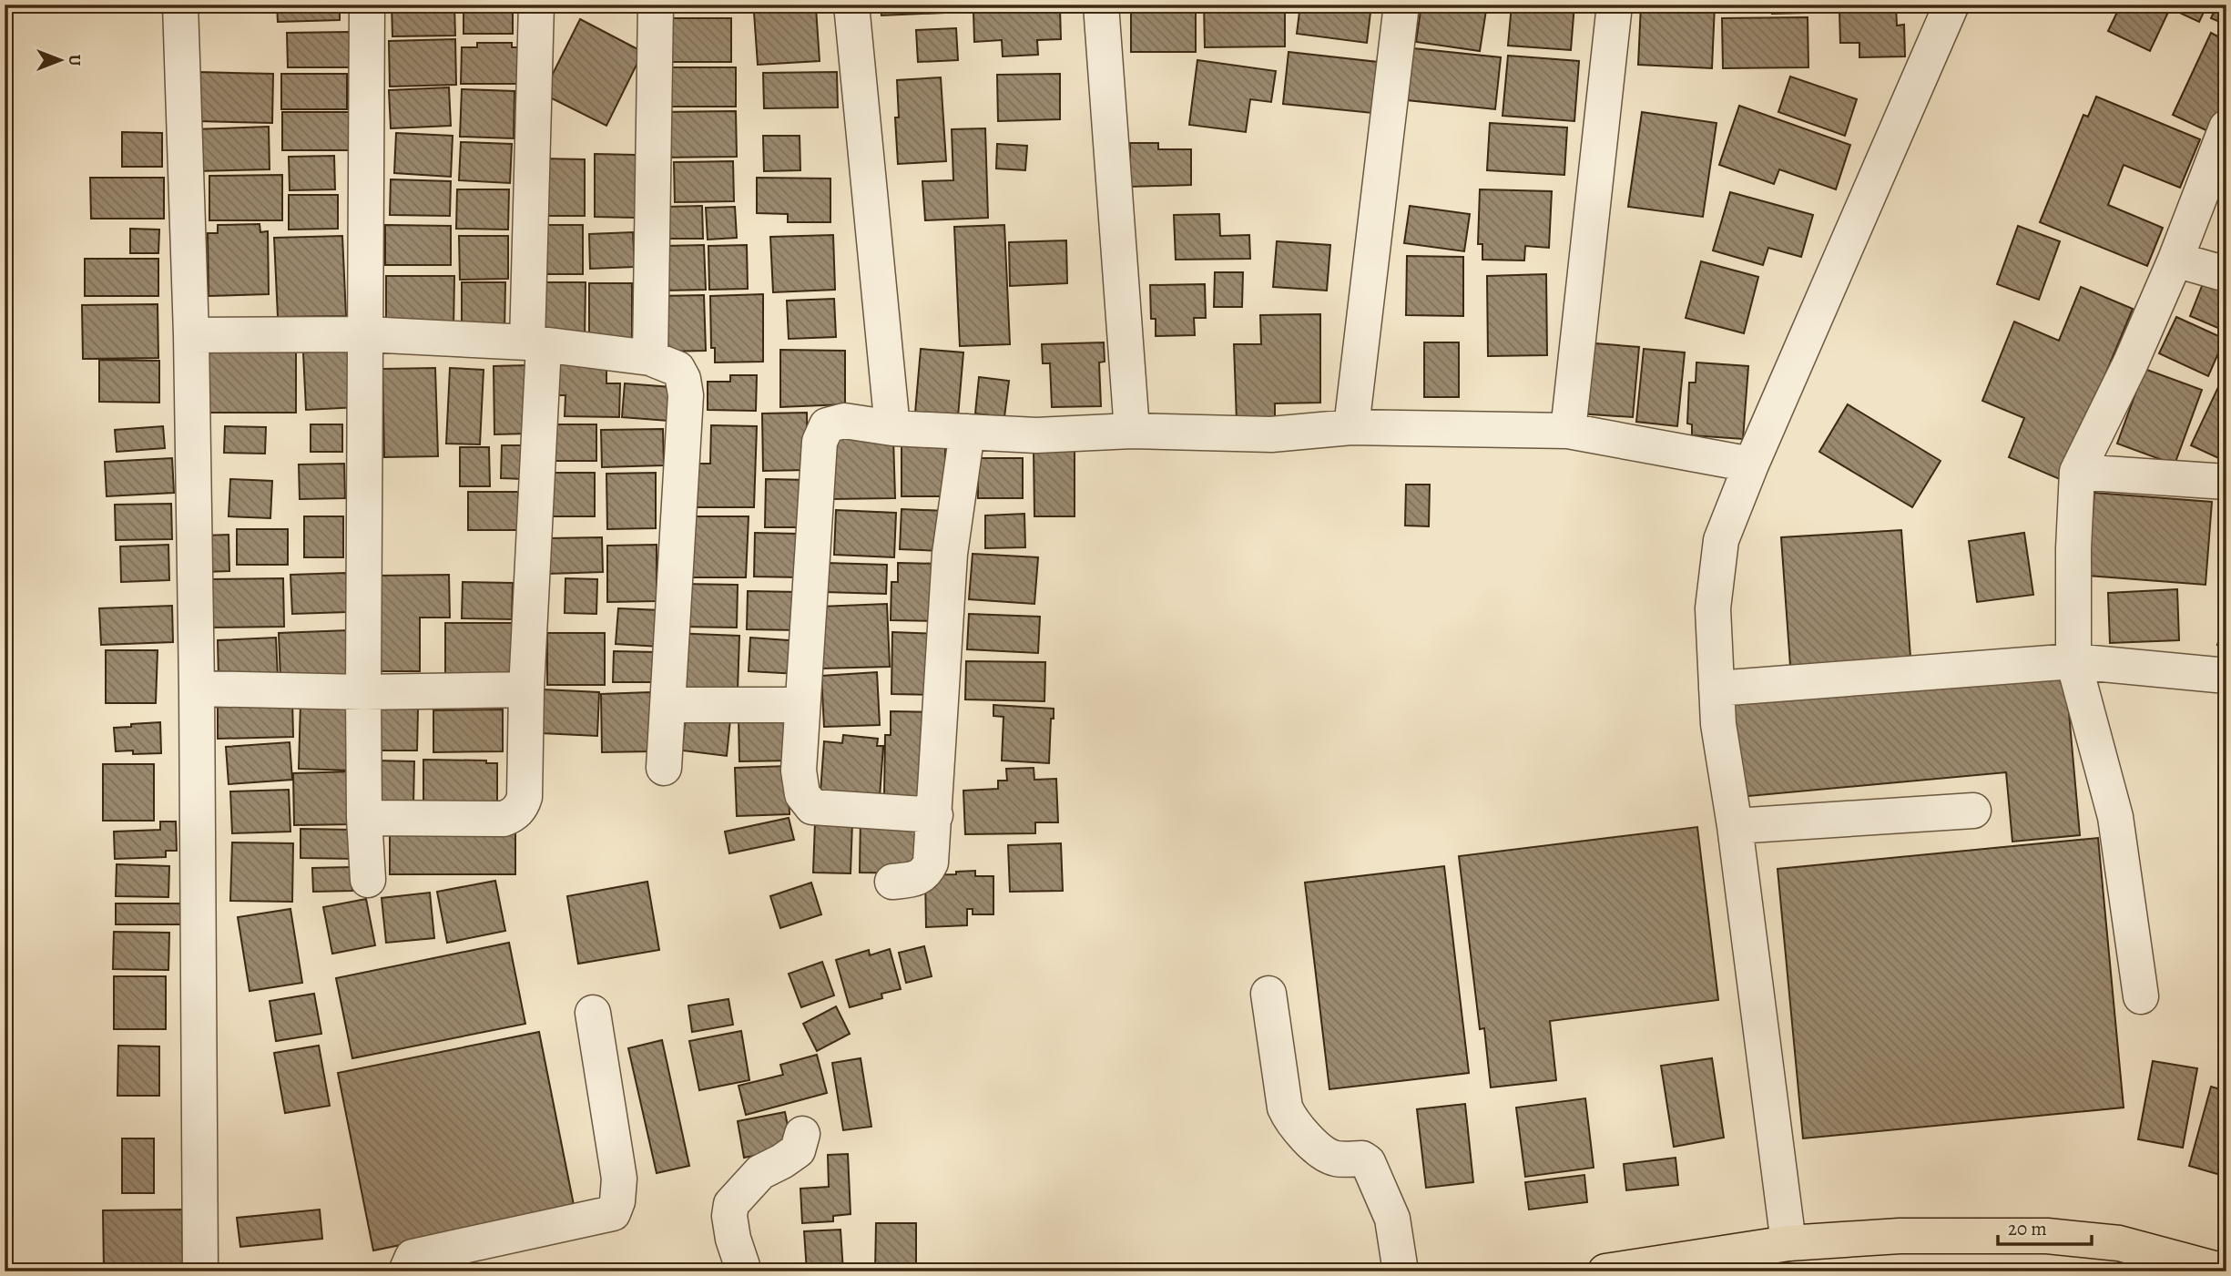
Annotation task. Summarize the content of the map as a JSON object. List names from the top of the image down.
{
  "scale_bar": "20 m",
  "north": "right"
}
